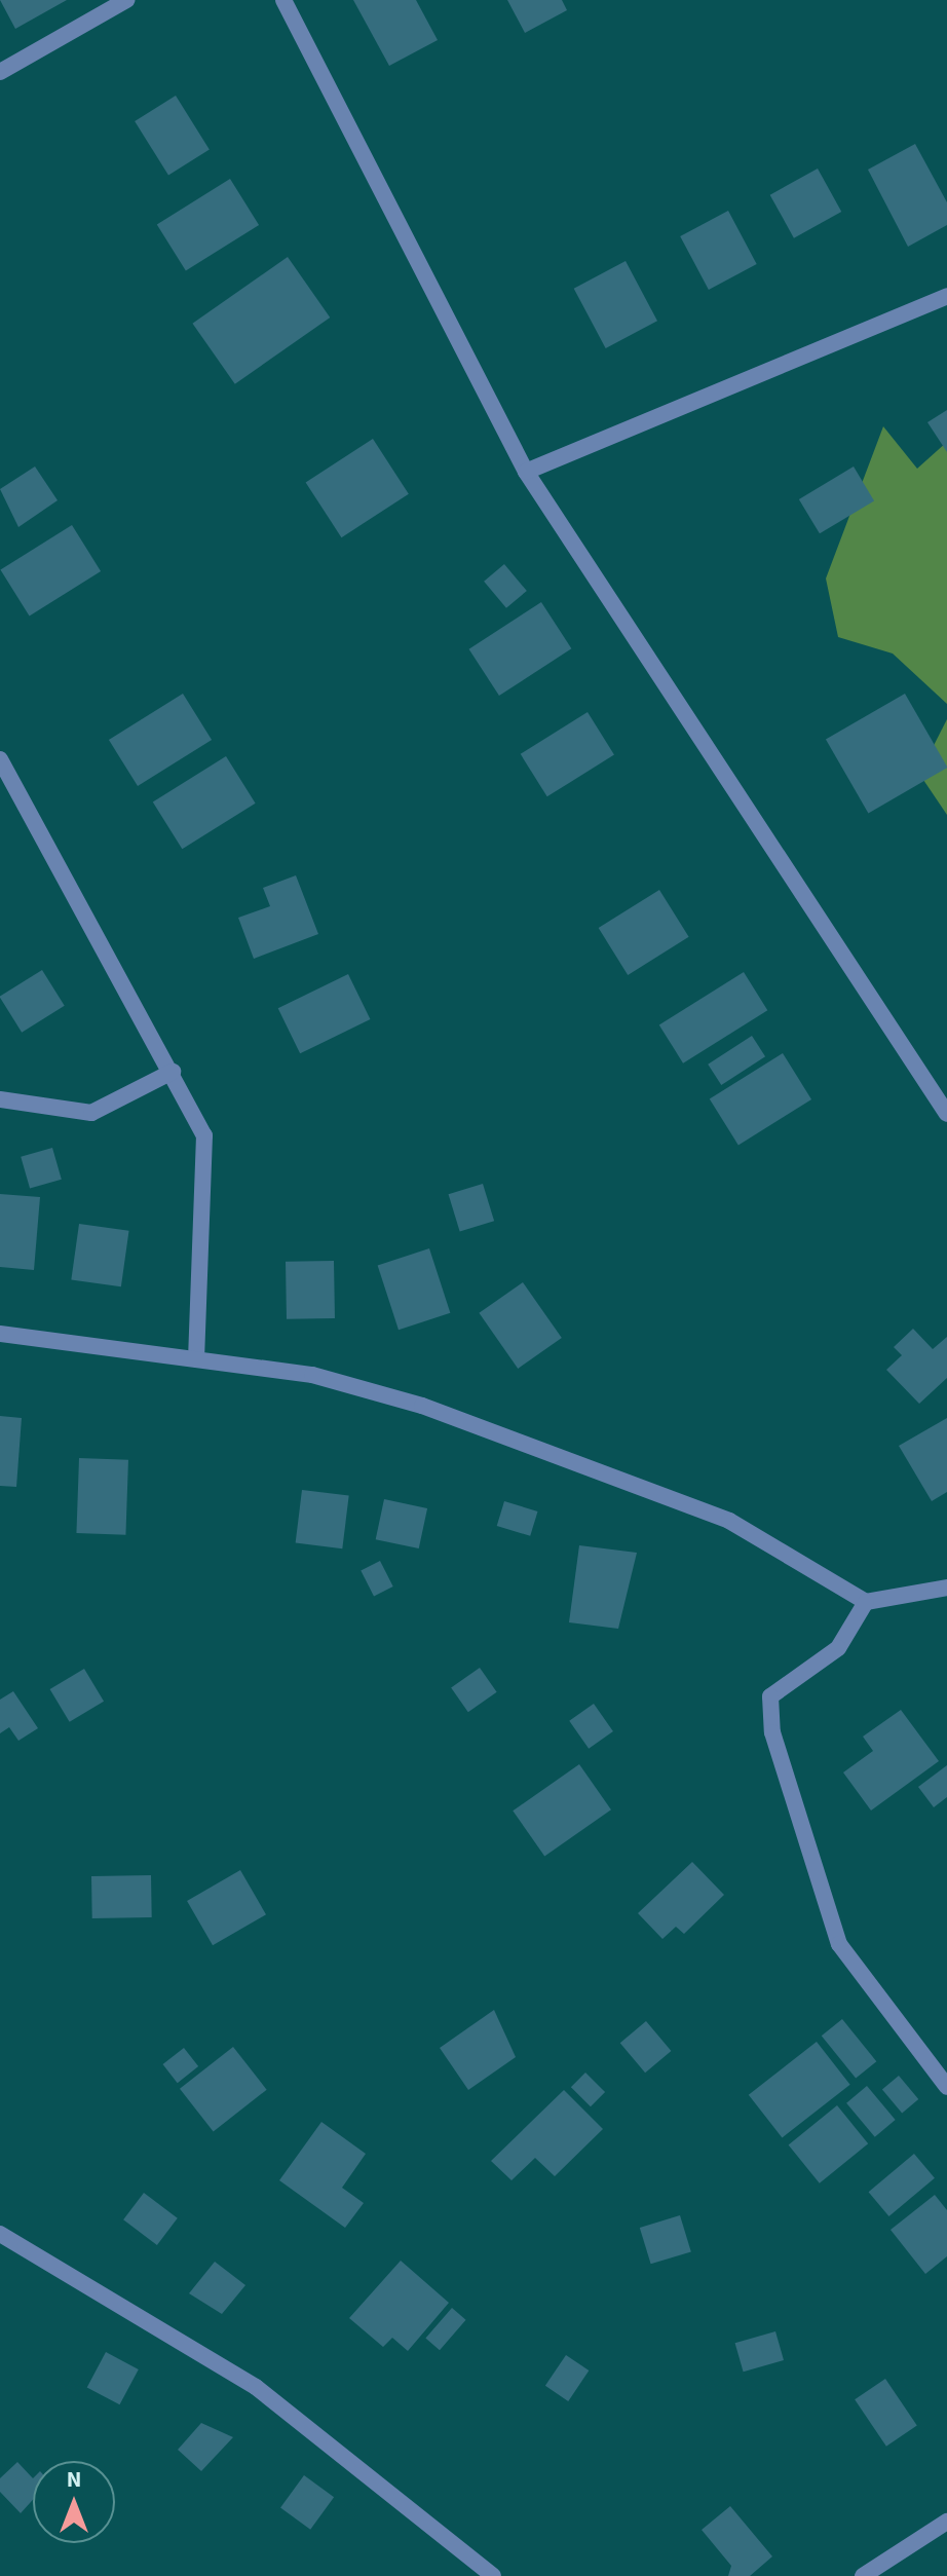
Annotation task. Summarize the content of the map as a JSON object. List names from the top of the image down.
{
  "north": "top"
}
